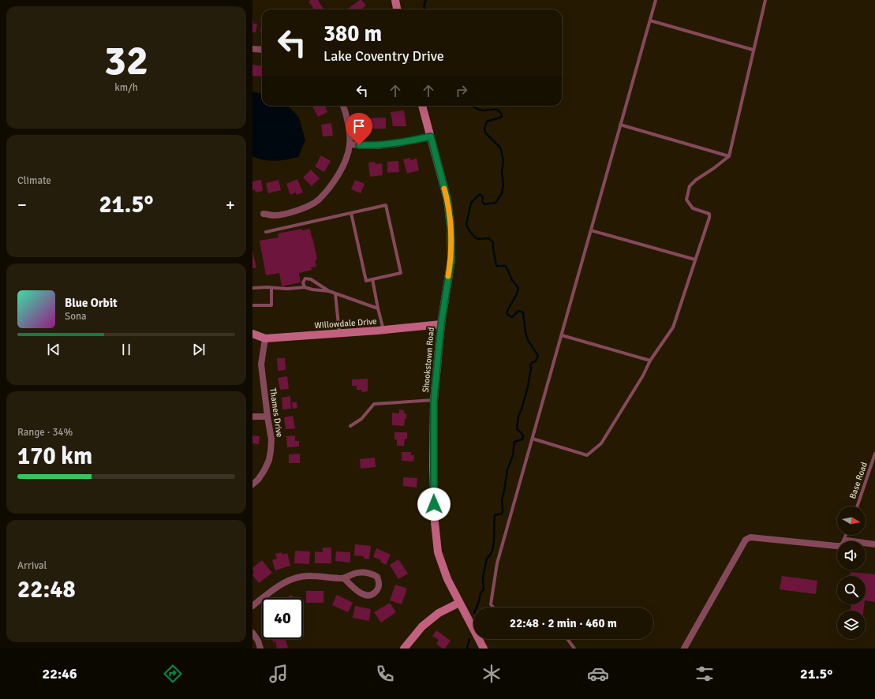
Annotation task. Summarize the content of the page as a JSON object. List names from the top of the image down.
{
  "streets": {
    "street": ["Willowdale Drive", "Shookstown Road", "Thames Drive"],
    "lane": ["Base Road"]
  },
  "crossings": [
    ["Willowdale Drive", "Shookstown Road"],
    ["Willowdale Drive", "Thames Drive"]
  ],
  "north": "right",
  "page": {
    "tile": [
      ["32", "km/h"],
      "Climate",
      ["Range · 34%", "170 km"],
      ["Arrival", "22:48"]
    ],
    "turn": ["380 m", "Lake Coventry Drive"],
    "heat": ["−", "21.5°", "+"],
    "song": ["Blue Orbit", "Sona"],
    "limit": "40",
    "trip": "22:48 · 2 min · 460 m",
    "tabs": ["22:46", "21.5°"]
  }
}
